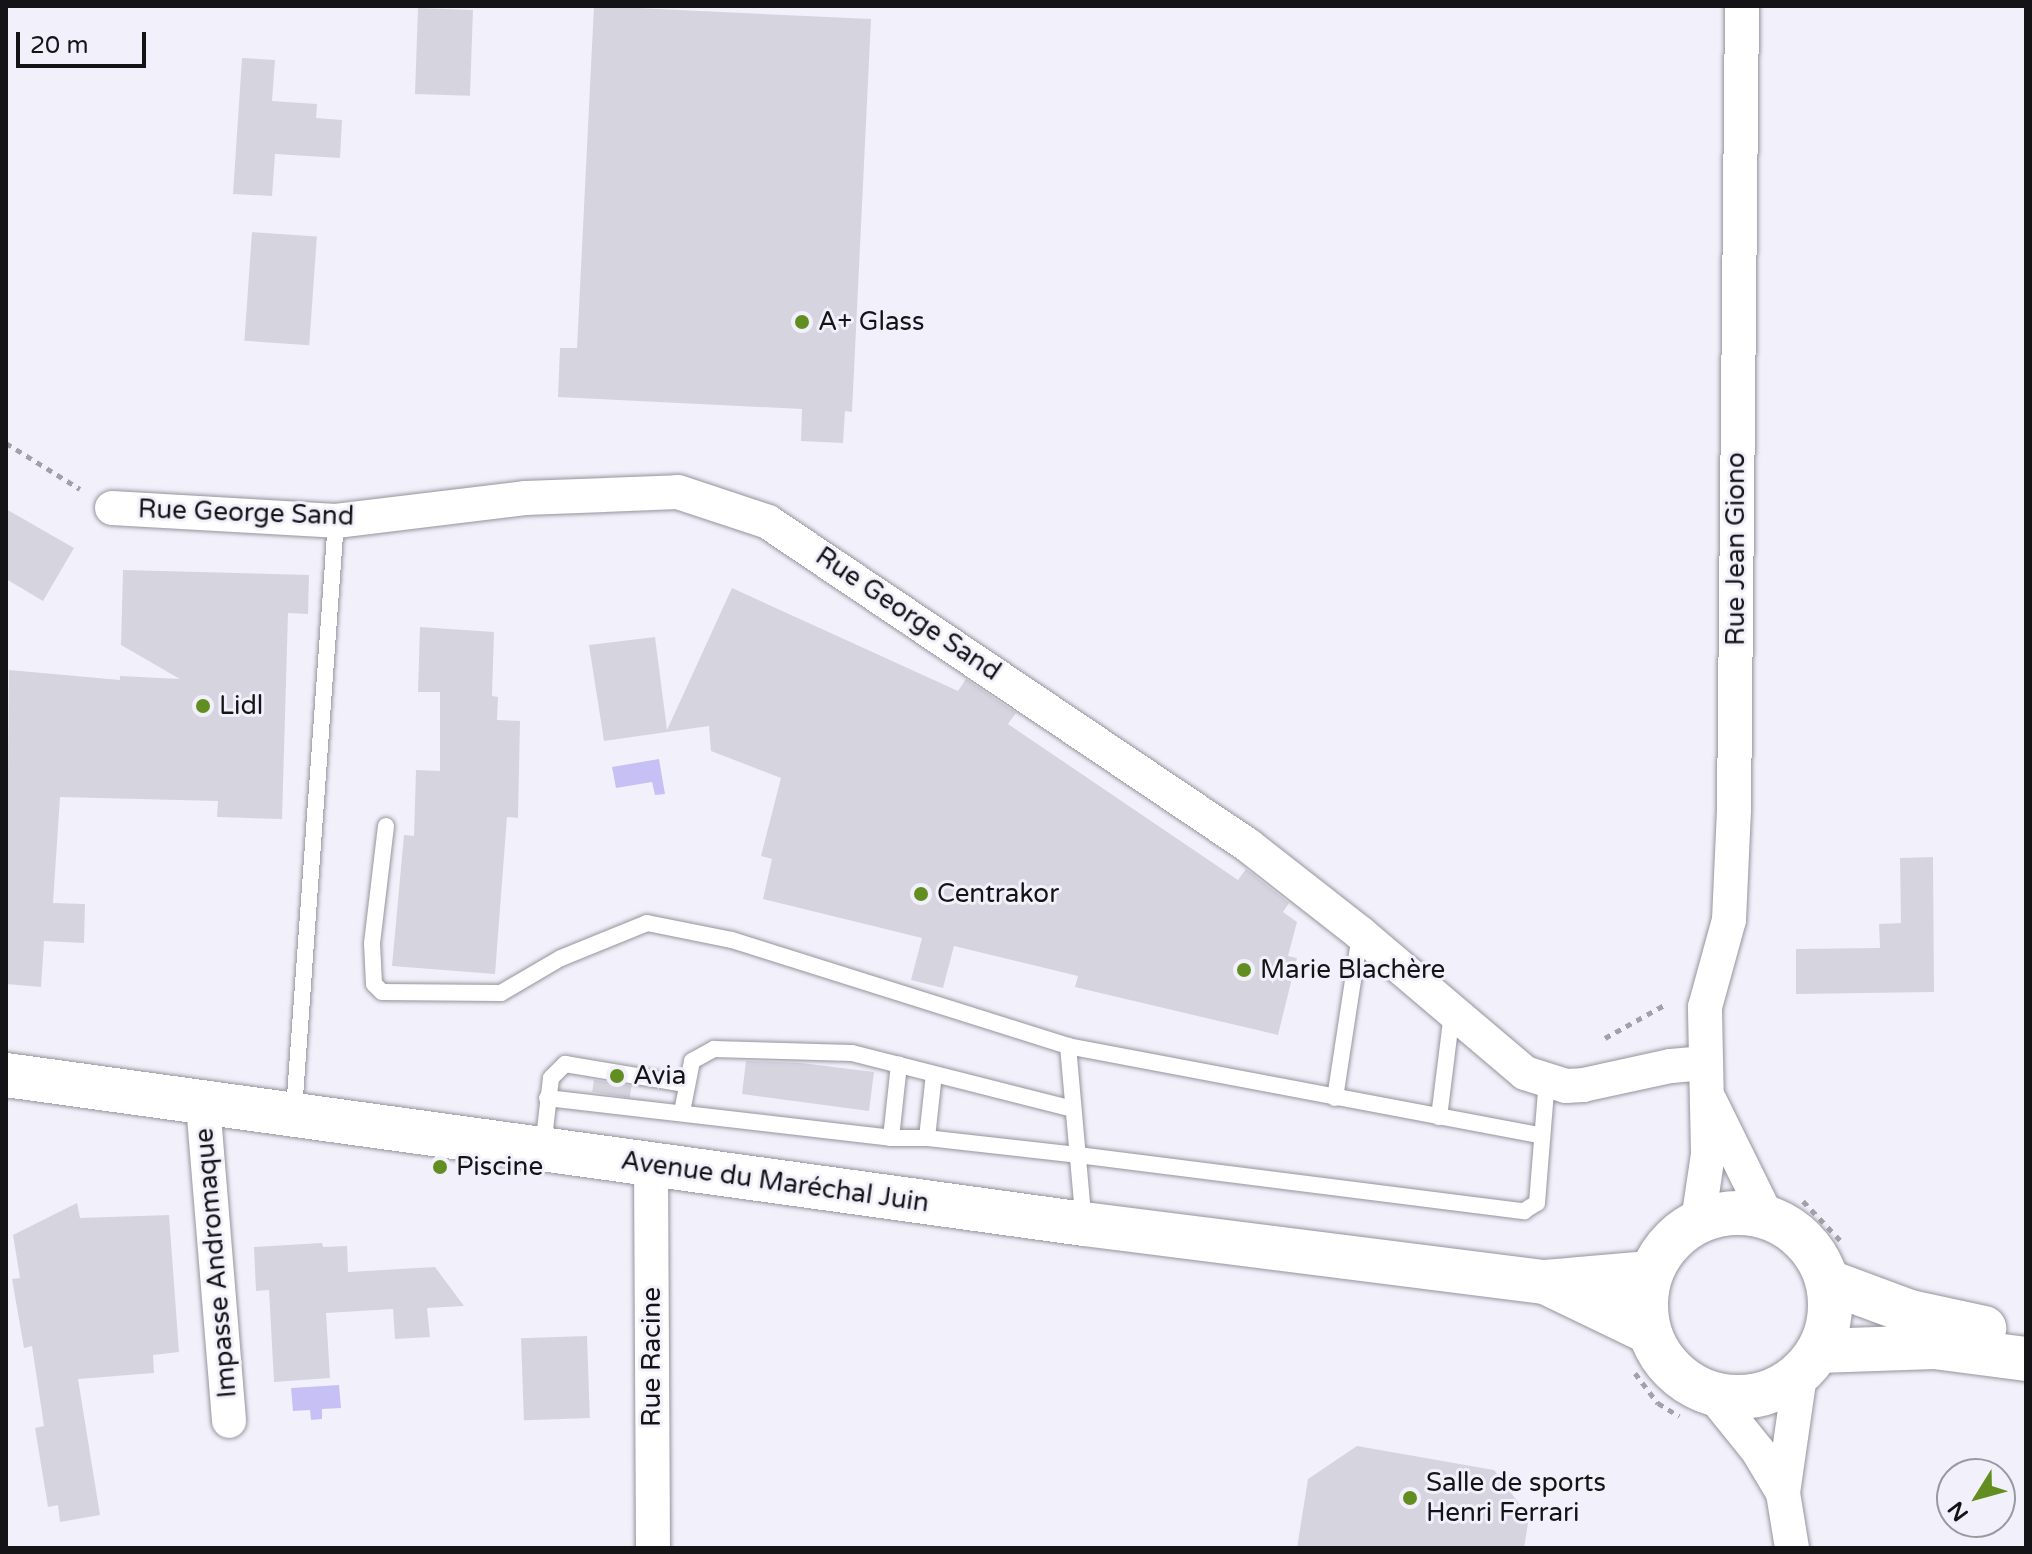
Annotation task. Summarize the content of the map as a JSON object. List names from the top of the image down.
{
  "streets": {
    "main road": ["Avenue du Maréchal Juin"],
    "street": [
      "Rue George Sand",
      "Rue Jean Giono",
      "Impasse Andromaque",
      "Rue Racine"
    ]
  },
  "crossings": [
    ["Rue Jean Giono", "Avenue du Maréchal Juin"],
    ["Avenue du Maréchal Juin", "Impasse Andromaque"],
    ["Avenue du Maréchal Juin", "Rue Racine"]
  ],
  "places": [
    "A+ Glass",
    "Lidl",
    "Centrakor",
    "Marie Blachère",
    "Avia",
    "Piscine",
    "Salle de sports Henri Ferrari"
  ],
  "scale_bar": "20 m",
  "north": "bottom left"
}
